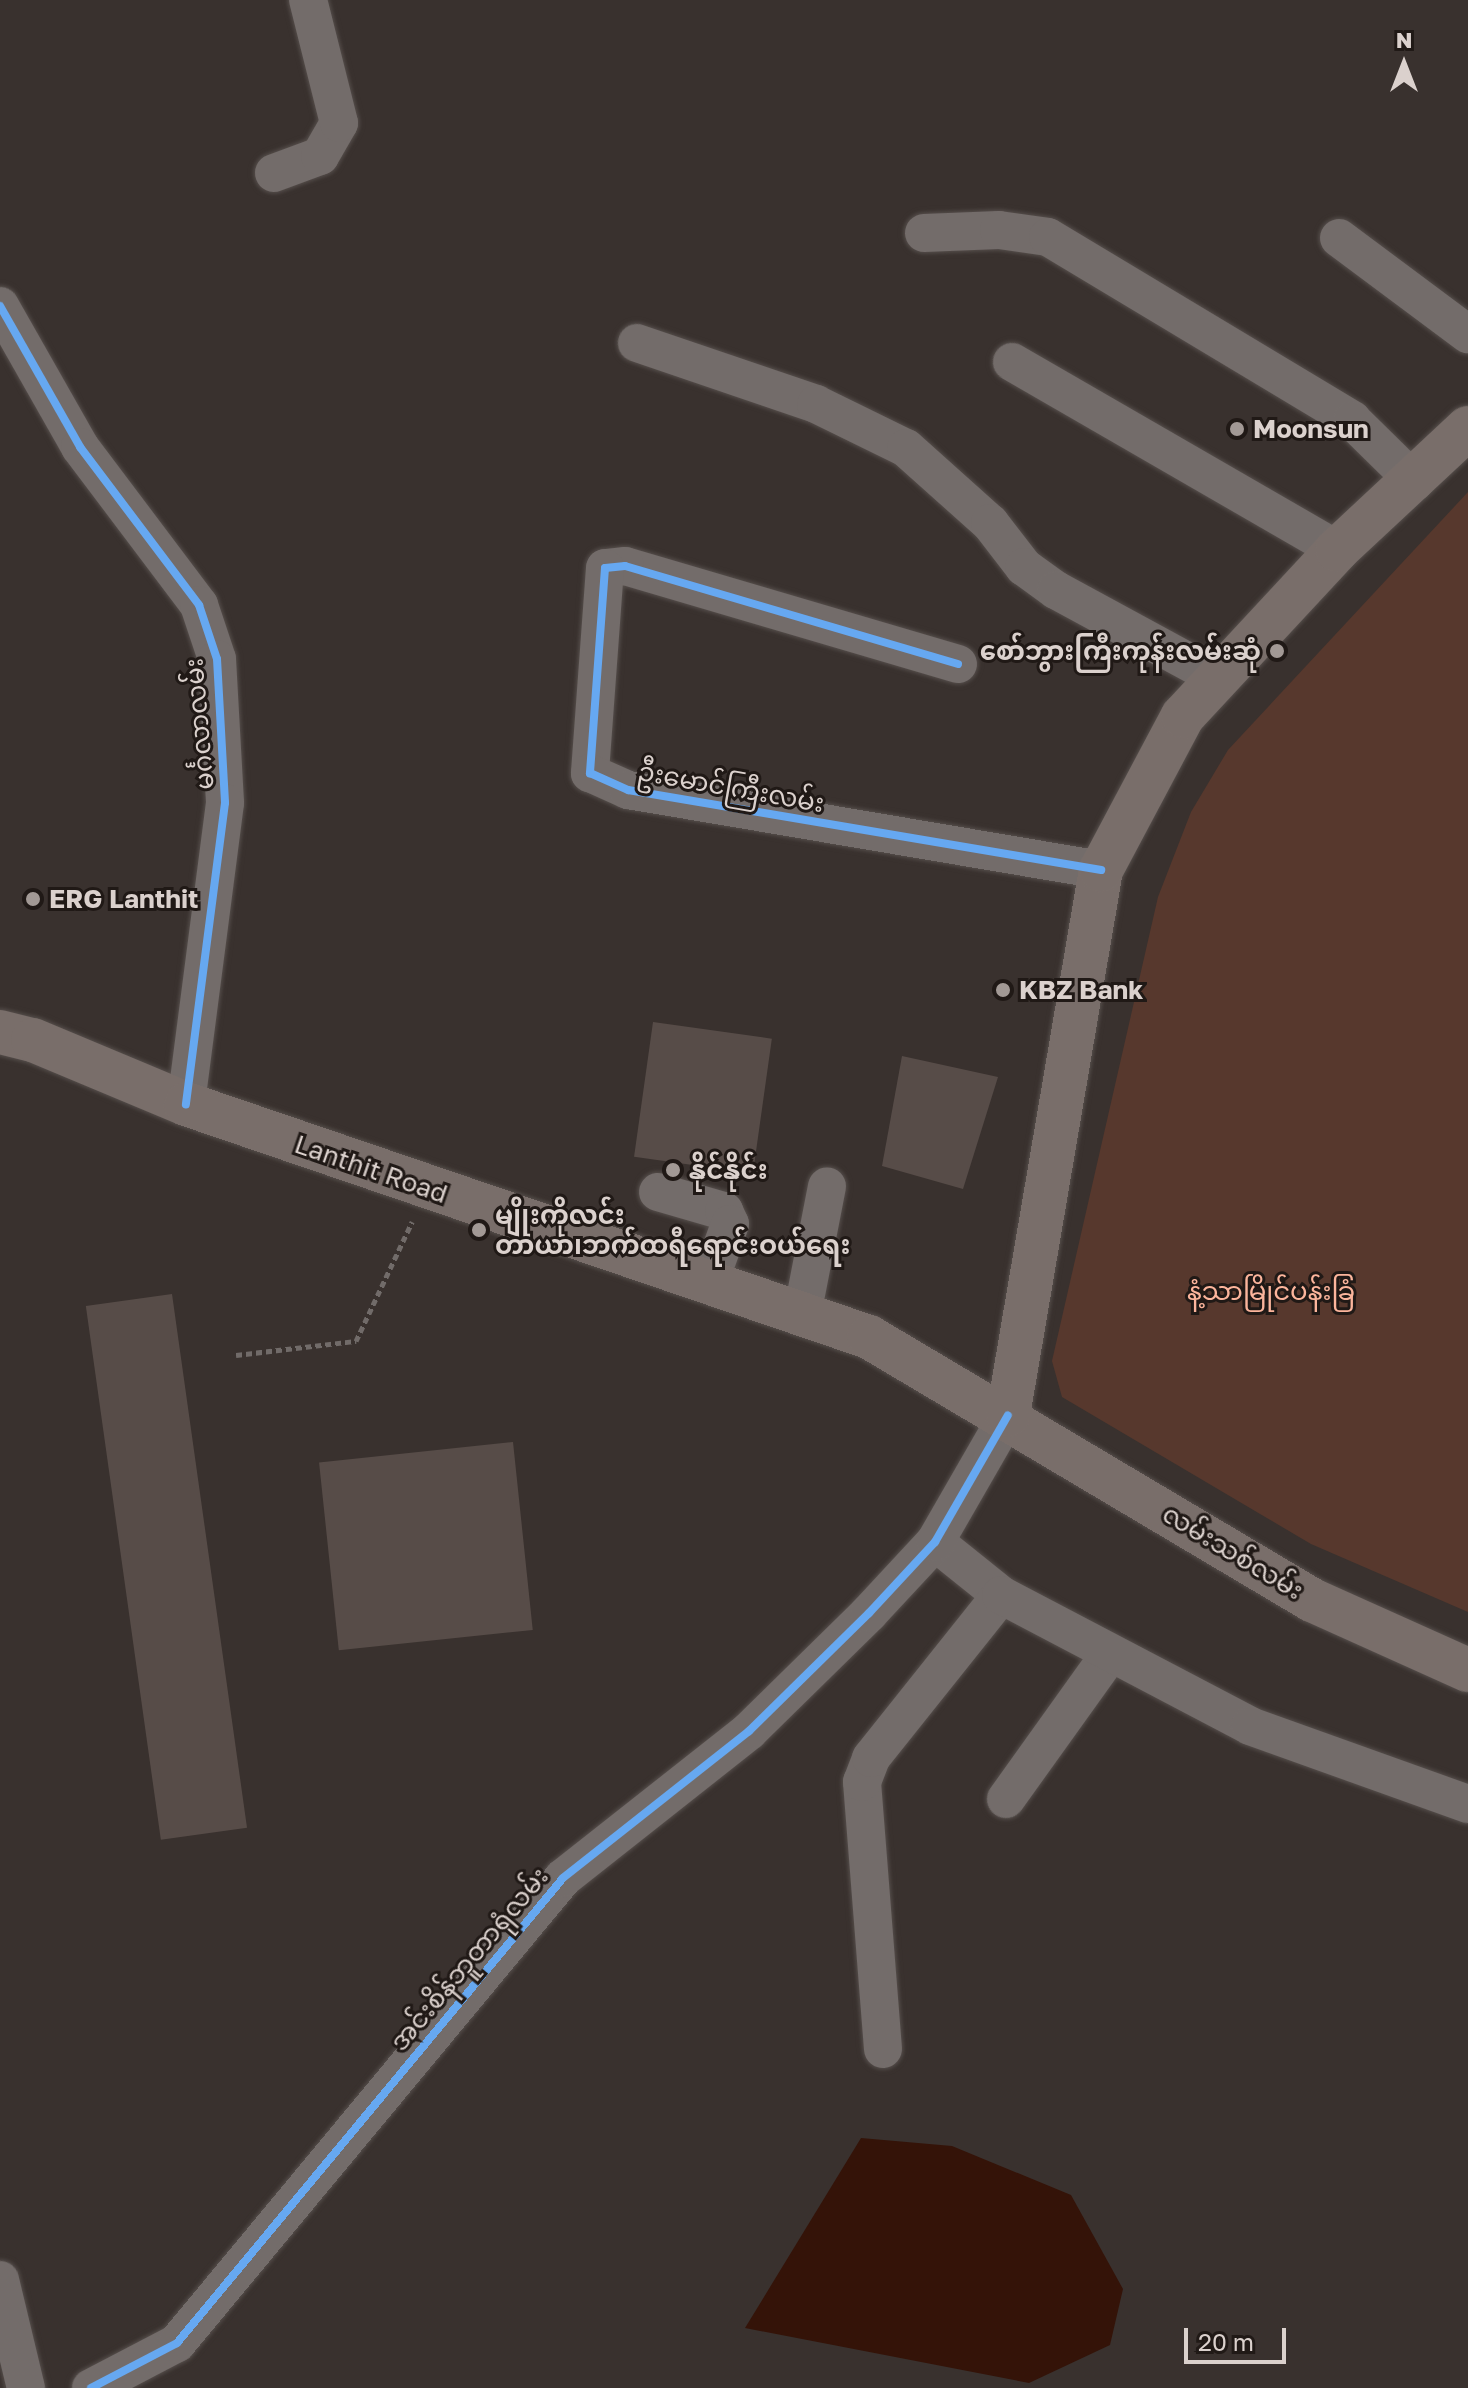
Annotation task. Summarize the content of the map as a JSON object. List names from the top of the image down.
{
  "streets": {
    "main road": ["Lanthit Road", "လမ်းသစ်လမ်း"],
    "street": ["မင်္ဂလာလမ်း", "ဦးမောင်ကြီးလမ်း", "အင်းစိန်ဘူတာရုံလမ်း"]
  },
  "crossings": [
    ["မင်္ဂလာလမ်း", "Lanthit Road"],
    ["Lanthit Road", "လမ်းသစ်လမ်း"],
    ["Lanthit Road", "အင်းစိန်ဘူတာရုံလမ်း"],
    ["လမ်းသစ်လမ်း", "အင်းစိန်ဘူတာရုံလမ်း"]
  ],
  "parks": ["နံ့သာမြိုင်ပန်းခြံ"],
  "places": [
    "Moonsun",
    "စော်ဘွားကြီးကုန်းလမ်းဆုံ",
    "ERG Lanthit",
    "KBZ Bank",
    "နိုင်နိုင်း",
    "မျိုးကိုလင်း တာယာ၊ဘက်ထရီရောင်းဝယ်ရေး"
  ],
  "scale_bar": "20 m",
  "north": "top"
}
